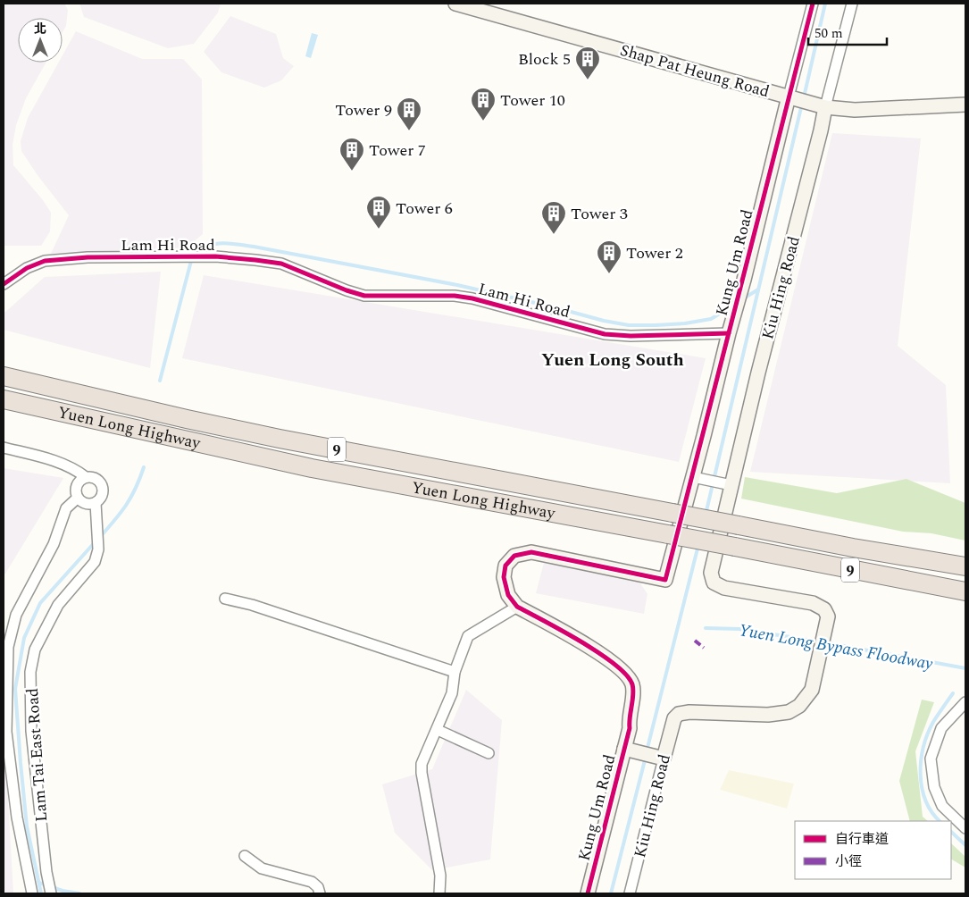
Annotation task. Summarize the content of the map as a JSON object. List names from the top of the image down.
{
  "streets": {
    "highway": ["Yuen Long Highway", "9"],
    "street": [
      "Shap Pat Heung Road",
      "Lam Hi Road",
      "Kung Um Road",
      "Kiu Hing Road",
      "Lam Tai East Road"
    ]
  },
  "crossings": [
    ["Shap Pat Heung Road", "Kung Um Road"],
    ["Shap Pat Heung Road", "Kiu Hing Road"],
    ["Lam Hi Road", "Kung Um Road"]
  ],
  "districts": ["Yuen Long South"],
  "water": ["Yuen Long Bypass Floodway"],
  "places": {
    "building": [
      "Block 5",
      "Tower 10",
      "Tower 9",
      "Tower 7",
      "Tower 6",
      "Tower 3",
      "Tower 2"
    ]
  },
  "legend": ["自行車道", "小徑"],
  "scale_bar": "50 m",
  "north": "top"
}
